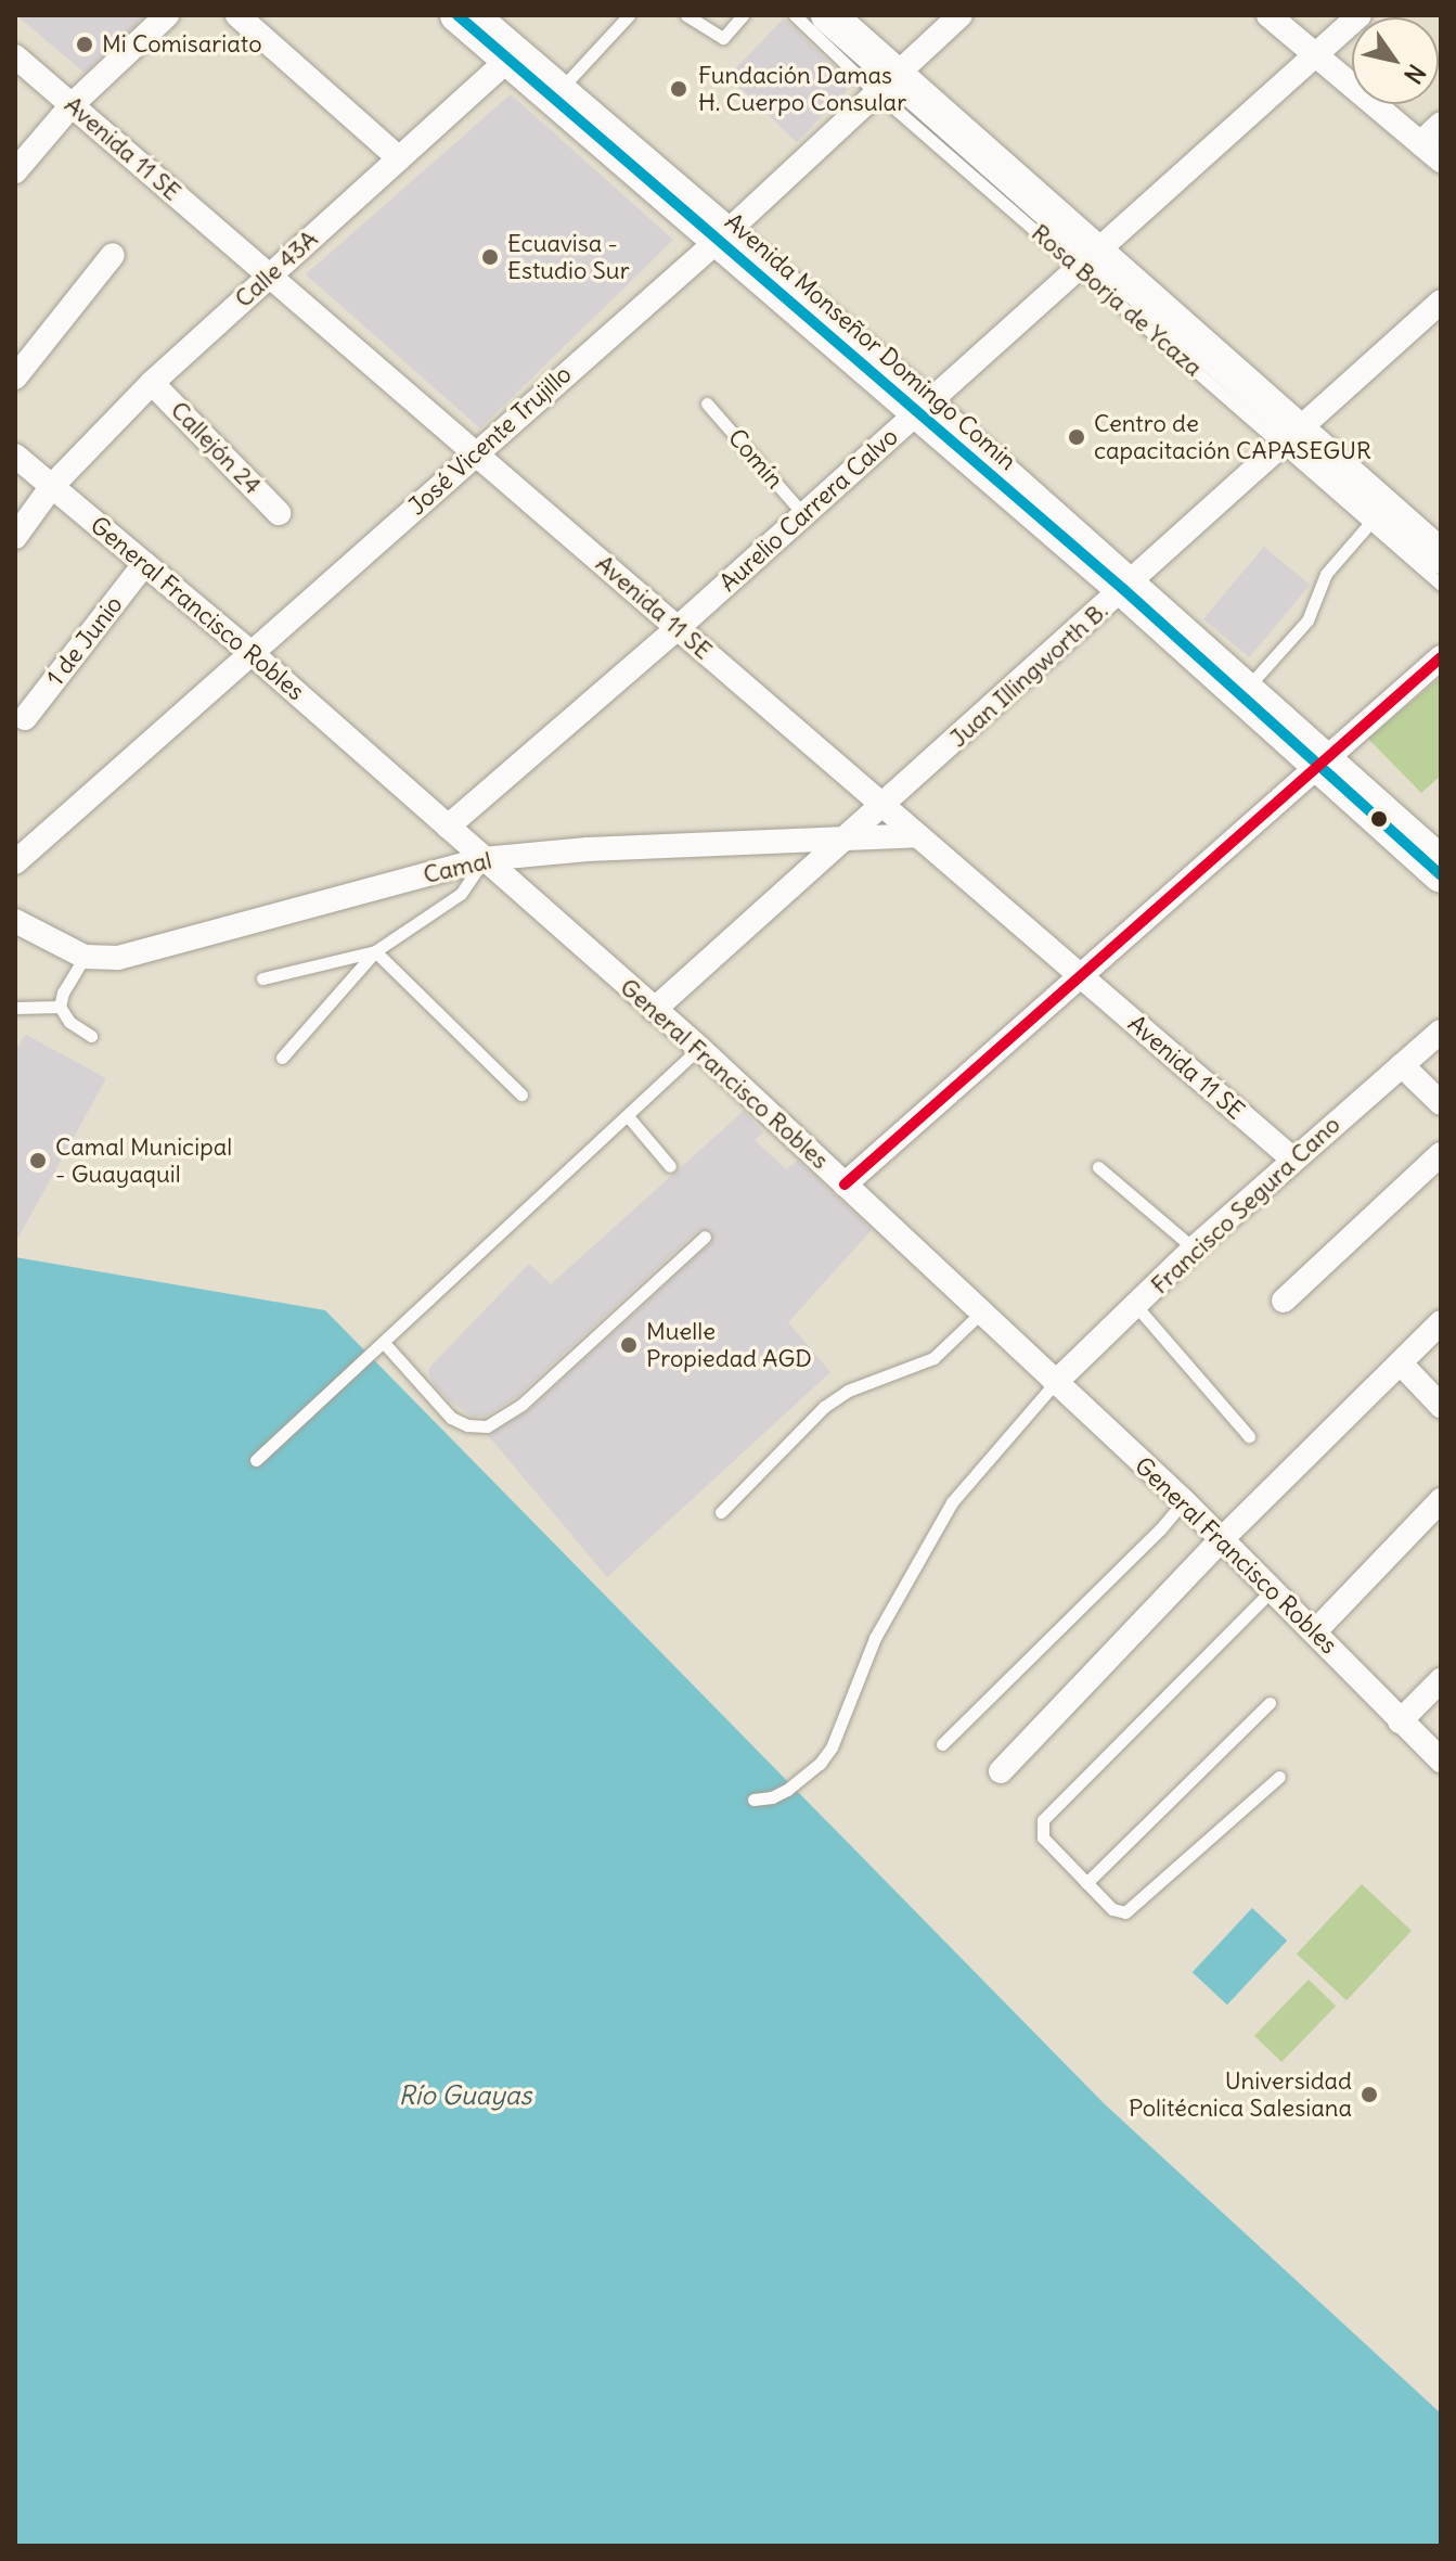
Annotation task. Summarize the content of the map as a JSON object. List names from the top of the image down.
{
  "streets": {
    "main road": ["Rosa Borja de Ycaza", "Avenida Monseñor Domingo Comin"],
    "street": [
      "Avenida 11 SE",
      "Calle 43A",
      "José Vicente Trujillo",
      "Callejón 24",
      "Aurelio Carrera Calvo",
      "General Francisco Robles",
      "1 de Junio",
      "Juan Illingworth B.",
      "Camal",
      "Francisco Segura Cano"
    ],
    "lane": ["Comín"]
  },
  "crossings": [
    ["Avenida 11 SE", "Calle 43A"],
    ["Avenida 11 SE", "José Vicente Trujillo"],
    ["Avenida 11 SE", "Aurelio Carrera Calvo"],
    ["Avenida 11 SE", "Juan Illingworth B."],
    ["Avenida 11 SE", "Camal"],
    ["Avenida 11 SE", "Francisco Segura Cano"],
    ["Calle 43A", "Avenida Monseñor Domingo Comin"],
    ["Calle 43A", "Callejón 24"],
    ["Calle 43A", "General Francisco Robles"],
    ["Rosa Borja de Ycaza", "José Vicente Trujillo"],
    ["Rosa Borja de Ycaza", "Aurelio Carrera Calvo"],
    ["Rosa Borja de Ycaza", "Juan Illingworth B."],
    ["Avenida Monseñor Domingo Comin", "José Vicente Trujillo"],
    ["Avenida Monseñor Domingo Comin", "Aurelio Carrera Calvo"],
    ["Avenida Monseñor Domingo Comin", "Juan Illingworth B."],
    ["José Vicente Trujillo", "General Francisco Robles"],
    ["Comín", "Aurelio Carrera Calvo"],
    ["Aurelio Carrera Calvo", "General Francisco Robles"],
    ["General Francisco Robles", "1 de Junio"],
    ["General Francisco Robles", "Juan Illingworth B."],
    ["General Francisco Robles", "Camal"],
    ["General Francisco Robles", "Francisco Segura Cano"],
    ["Juan Illingworth B.", "Camal"]
  ],
  "water": ["Río Guayas"],
  "places": [
    "Mi Comisariato",
    "Fundación Damas H. Cuerpo Consular",
    "Ecuavisa - Estudio Sur",
    "Centro de capacitación CAPASEGUR",
    "Camal Municipal - Guayaquil",
    "Muelle Propiedad AGD",
    "Universidad Politécnica Salesiana"
  ],
  "lines": ["transit line 24"],
  "north": "bottom right"
}
